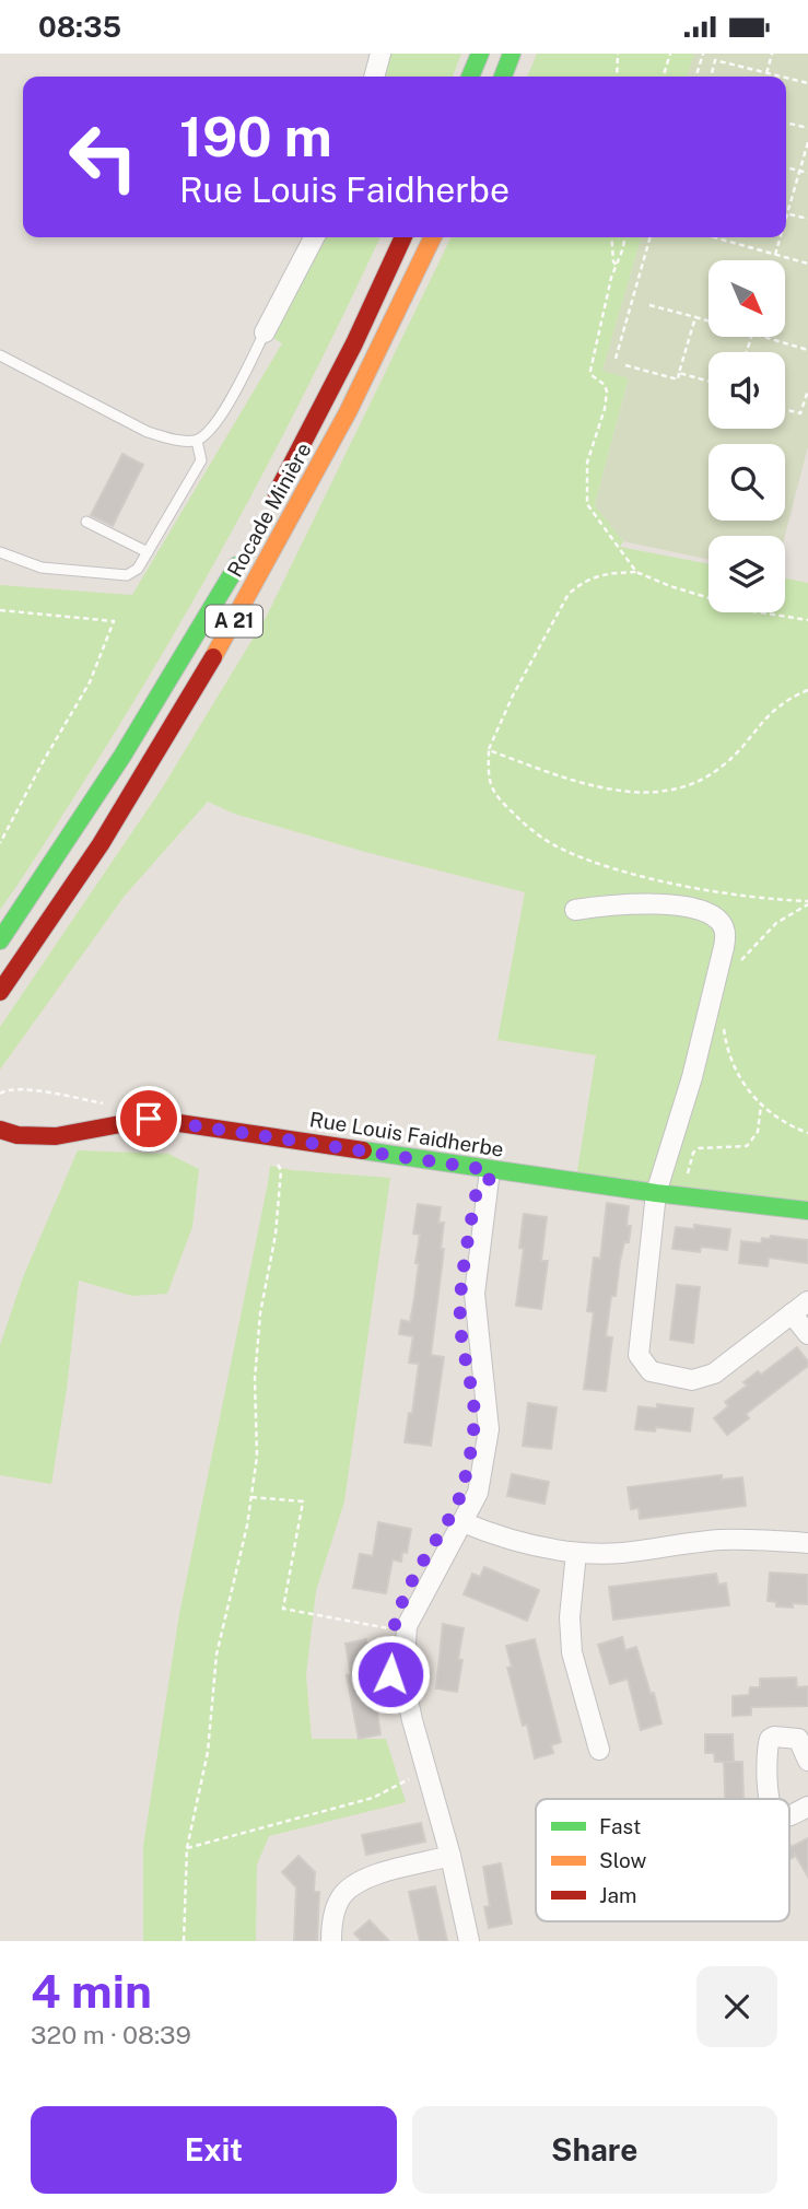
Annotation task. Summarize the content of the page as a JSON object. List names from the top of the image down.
{
  "streets": {
    "main road": ["Rocade Minière", "A 21", "Rue Louis Faidherbe"]
  },
  "legend": ["Fast", "Slow", "Jam"],
  "north": "bottom right",
  "page": {
    "status": "08:35",
    "turn": ["190 m", "Rue Louis Faidherbe"],
    "heading": ["4 min", "320 m · 08:39"],
    "buttons": ["Exit", "Share"]
  }
}
